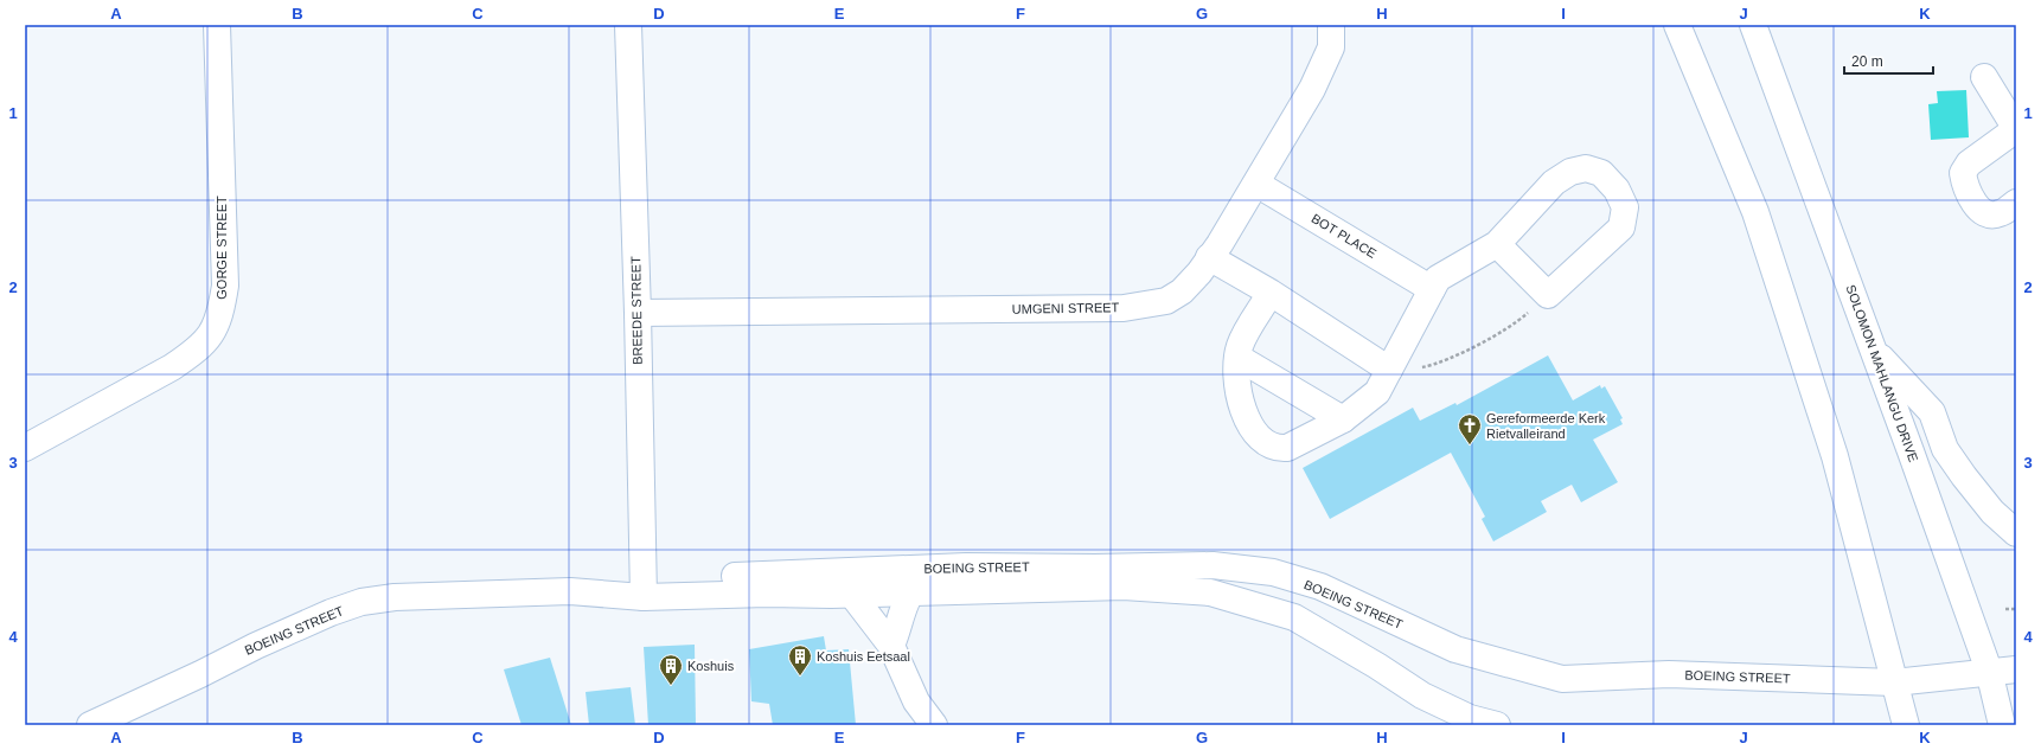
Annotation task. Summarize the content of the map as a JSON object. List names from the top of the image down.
{
  "streets": {
    "street": [
      "BOT PLACE",
      "GORGE STREET",
      "UMGENI STREET",
      "BREEDE STREET",
      "SOLOMON MAHLANGU DRIVE",
      "BOEING STREET"
    ]
  },
  "crossings": [
    ["BOT PLACE", "UMGENI STREET"],
    ["UMGENI STREET", "BREEDE STREET"],
    ["BREEDE STREET", "BOEING STREET"],
    ["SOLOMON MAHLANGU DRIVE", "BOEING STREET"]
  ],
  "places": {
    "church": ["Gereformeerde Kerk Rietvalleirand"],
    "building": ["Koshuis Eetsaal", "Koshuis"]
  },
  "scale_bar": "20 m",
  "grid": {
    "columns": [
      "A",
      "B",
      "C",
      "D",
      "E",
      "F",
      "G",
      "H",
      "I",
      "J",
      "K"
    ],
    "rows": [
      "1",
      "2",
      "3",
      "4"
    ]
  }
}
